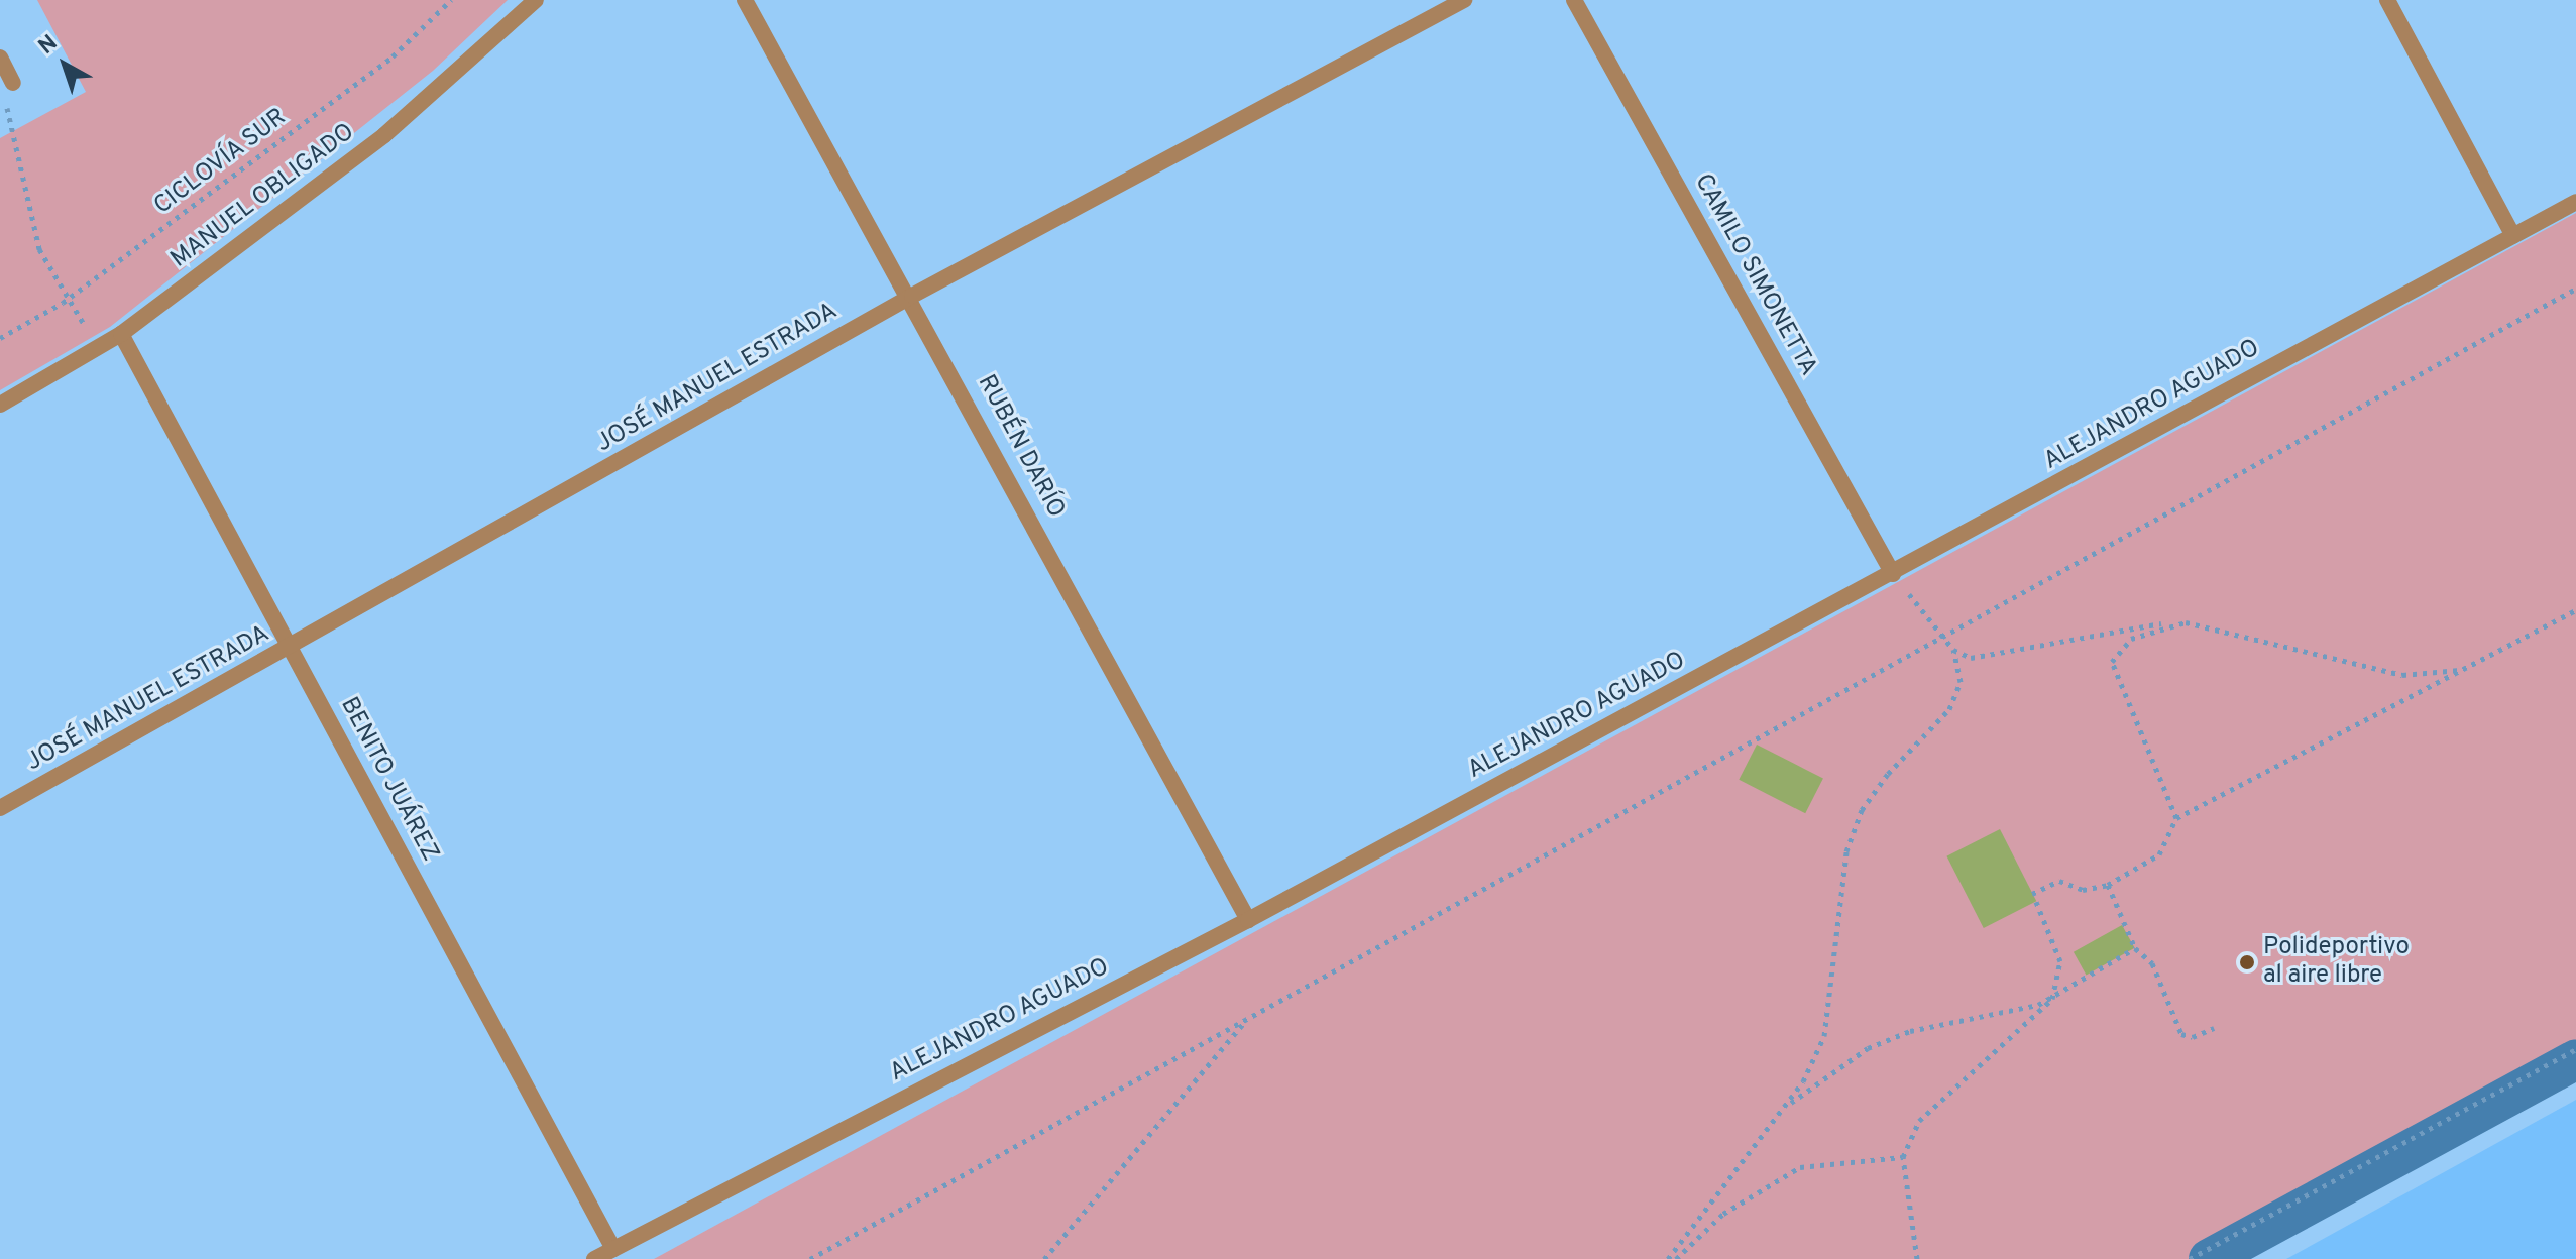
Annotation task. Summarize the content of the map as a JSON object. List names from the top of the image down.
{
  "streets": {
    "street": [
      "MANUEL OBLIGADO",
      "CAMILO SIMONETTA",
      "JOSÉ MANUEL ESTRADA",
      "ALEJANDRO AGUADO",
      "RUBÉN DARÍO",
      "BENITO JUÁREZ"
    ],
    "path": ["CICLOVÍA SUR"]
  },
  "crossings": [
    ["MANUEL OBLIGADO", "BENITO JUÁREZ"],
    ["CAMILO SIMONETTA", "ALEJANDRO AGUADO"],
    ["JOSÉ MANUEL ESTRADA", "RUBÉN DARÍO"],
    ["JOSÉ MANUEL ESTRADA", "BENITO JUÁREZ"],
    ["ALEJANDRO AGUADO", "RUBÉN DARÍO"],
    ["ALEJANDRO AGUADO", "BENITO JUÁREZ"]
  ],
  "places": ["Polideportivo al aire libre"],
  "north": "top left"
}
